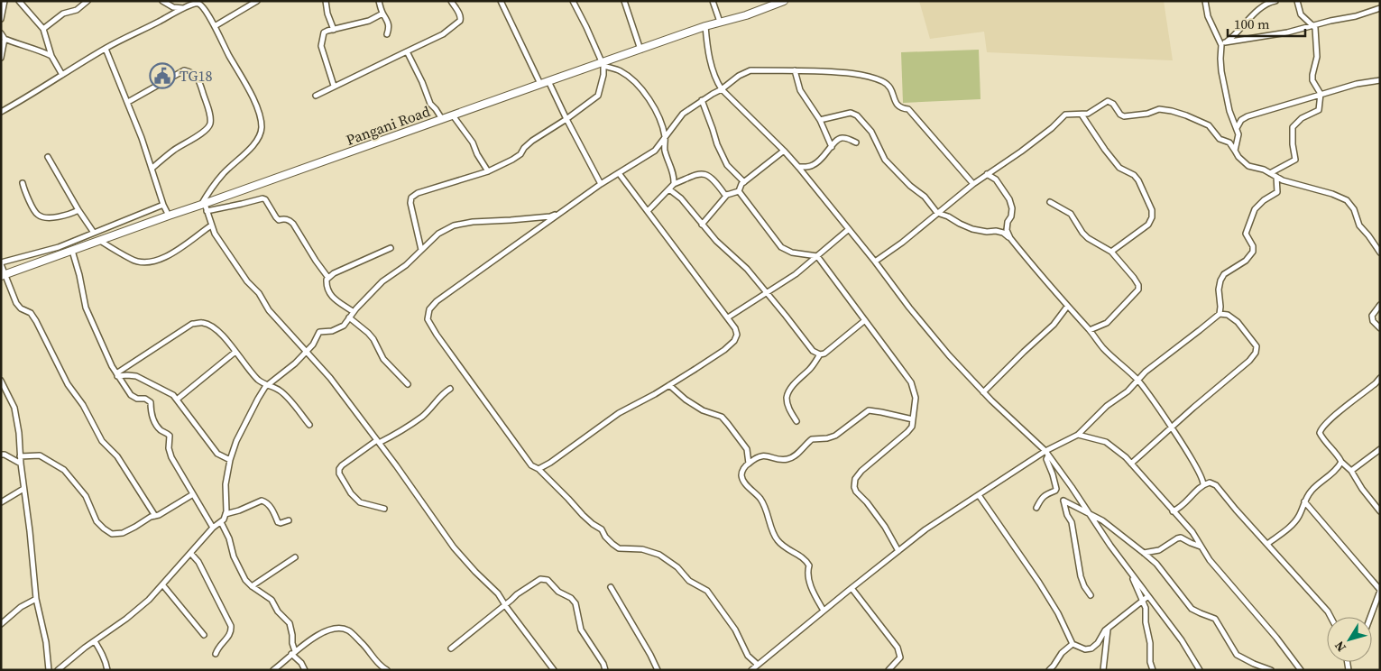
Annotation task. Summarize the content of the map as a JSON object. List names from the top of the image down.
{
  "streets": {
    "main road": ["Pangani Road"]
  },
  "places": {
    "public building": ["TG18"]
  },
  "scale_bar": "100 m",
  "north": "bottom left"
}
